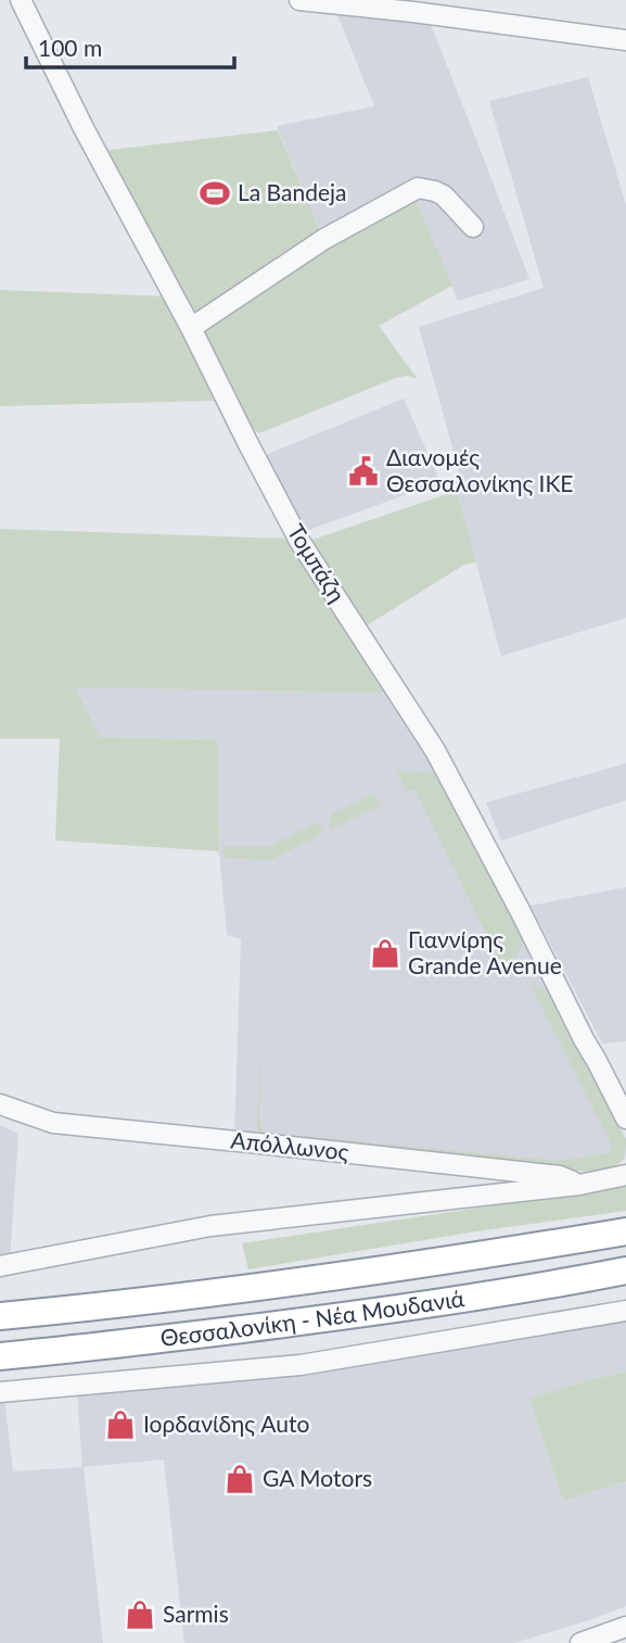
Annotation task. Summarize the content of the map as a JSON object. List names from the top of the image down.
{
  "streets": {
    "highway": ["Θεσσαλονίκη - Νέα Μουδανιά"],
    "street": ["Τομπάζη", "Απόλλωνος"]
  },
  "places": {
    "sports": ["La Bandeja"],
    "public building": ["Διανομές Θεσσαλονίκης ΙΚΕ"],
    "shop": [
      "Γιαννίρης Grande Avenue",
      "Ιορδανίδης Auto",
      "GA Motors",
      "Sarmis"
    ]
  },
  "scale_bar": "100 m"
}
